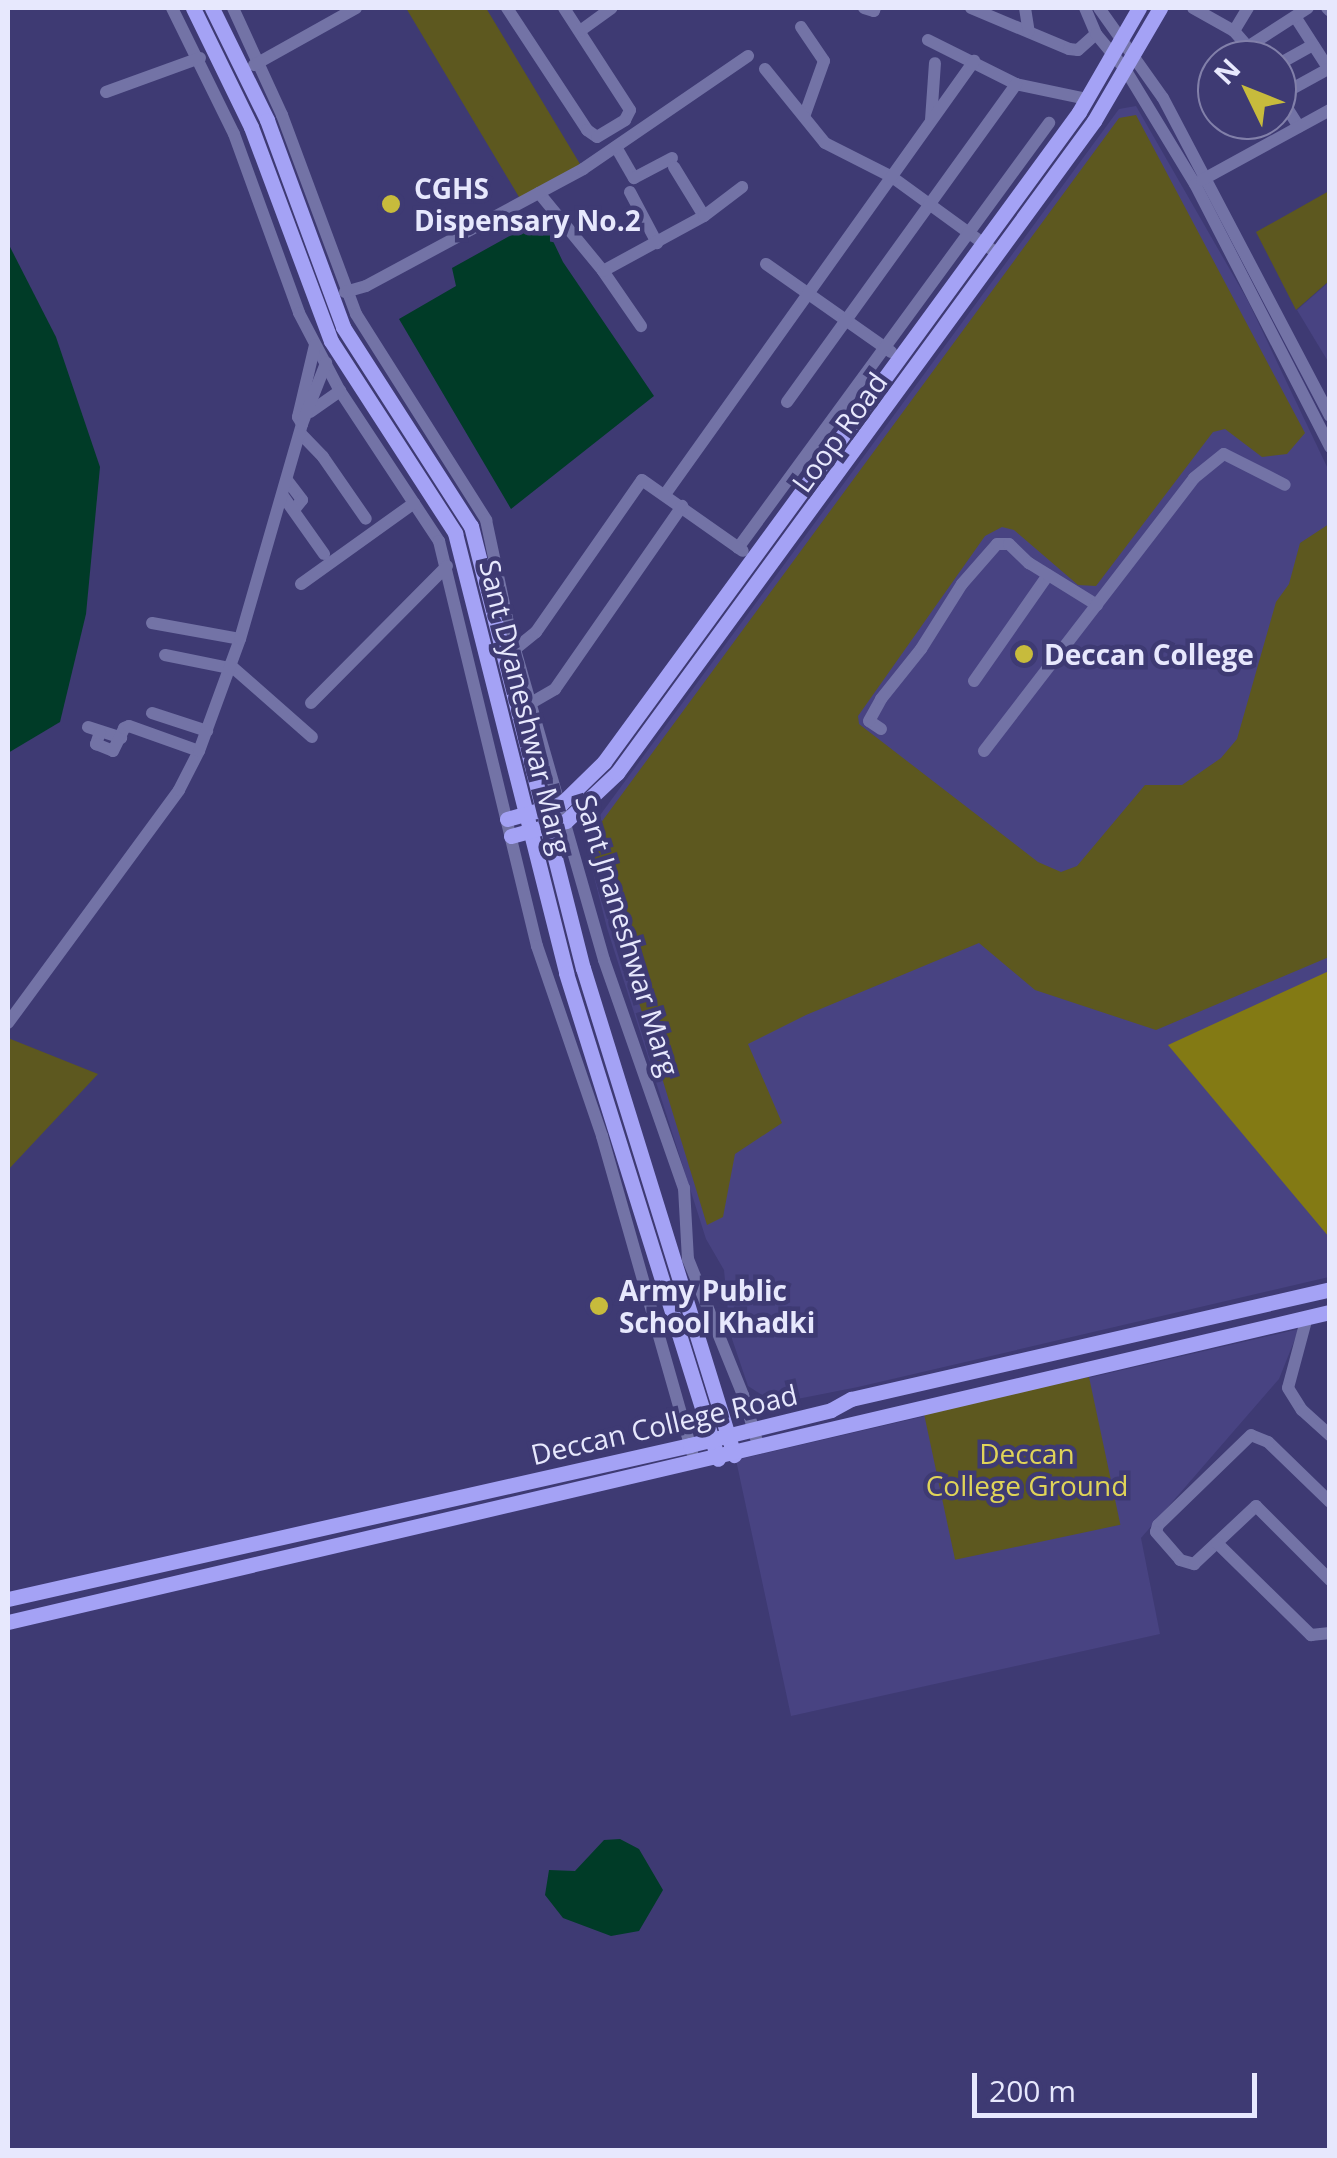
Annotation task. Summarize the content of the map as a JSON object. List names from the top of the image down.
{
  "streets": {
    "main road": ["Loop Road", "Sant Dyaneshwar Marg", "Deccan College Road"],
    "street": ["Sant Jnaneshwar Marg"]
  },
  "crossings": [
    ["Loop Road", "Sant Dyaneshwar Marg"],
    ["Loop Road", "Sant Jnaneshwar Marg"],
    ["Sant Dyaneshwar Marg", "Sant Jnaneshwar Marg"],
    ["Sant Dyaneshwar Marg", "Deccan College Road"],
    ["Sant Jnaneshwar Marg", "Deccan College Road"]
  ],
  "parks": ["Deccan College Ground"],
  "places": ["CGHS Dispensary No.2", "Deccan College", "Army Public School Khadki"],
  "scale_bar": "200 m",
  "north": "top left"
}
